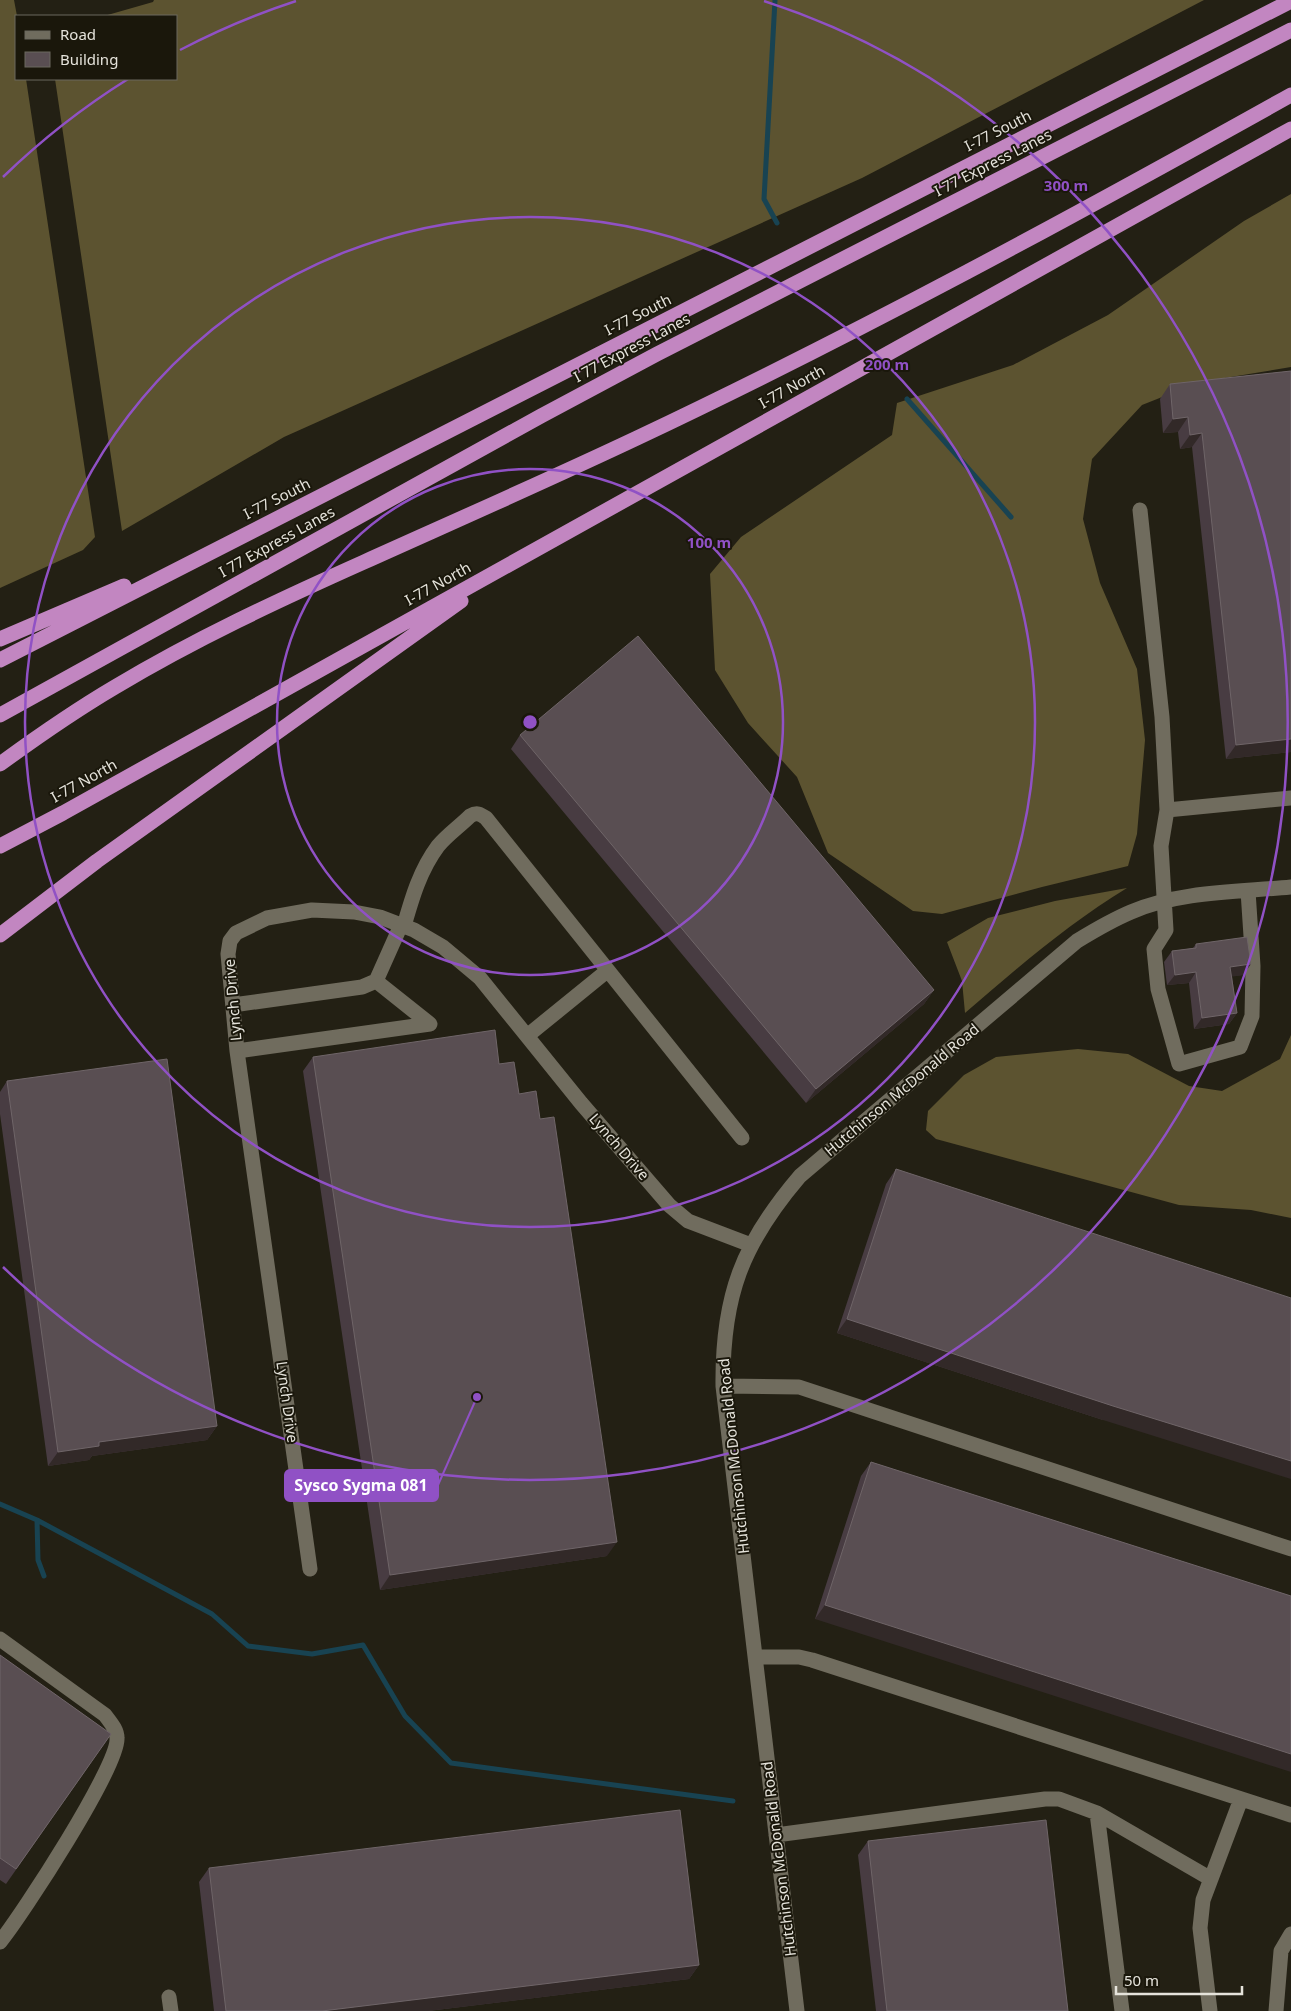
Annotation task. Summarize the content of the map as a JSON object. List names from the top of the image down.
{
  "streets": {
    "highway": ["I-77 South", "I 77 Express Lanes", "I-77 North"],
    "street": ["Lynch Drive", "Hutchinson McDonald Road"]
  },
  "crossings": [
    ["Lynch Drive", "Hutchinson McDonald Road"]
  ],
  "places": ["Sysco Sygma 081"],
  "legend": ["Road", "Building"],
  "scale_bar": "50 m",
  "rings": ["300 m", "200 m", "100 m"]
}
